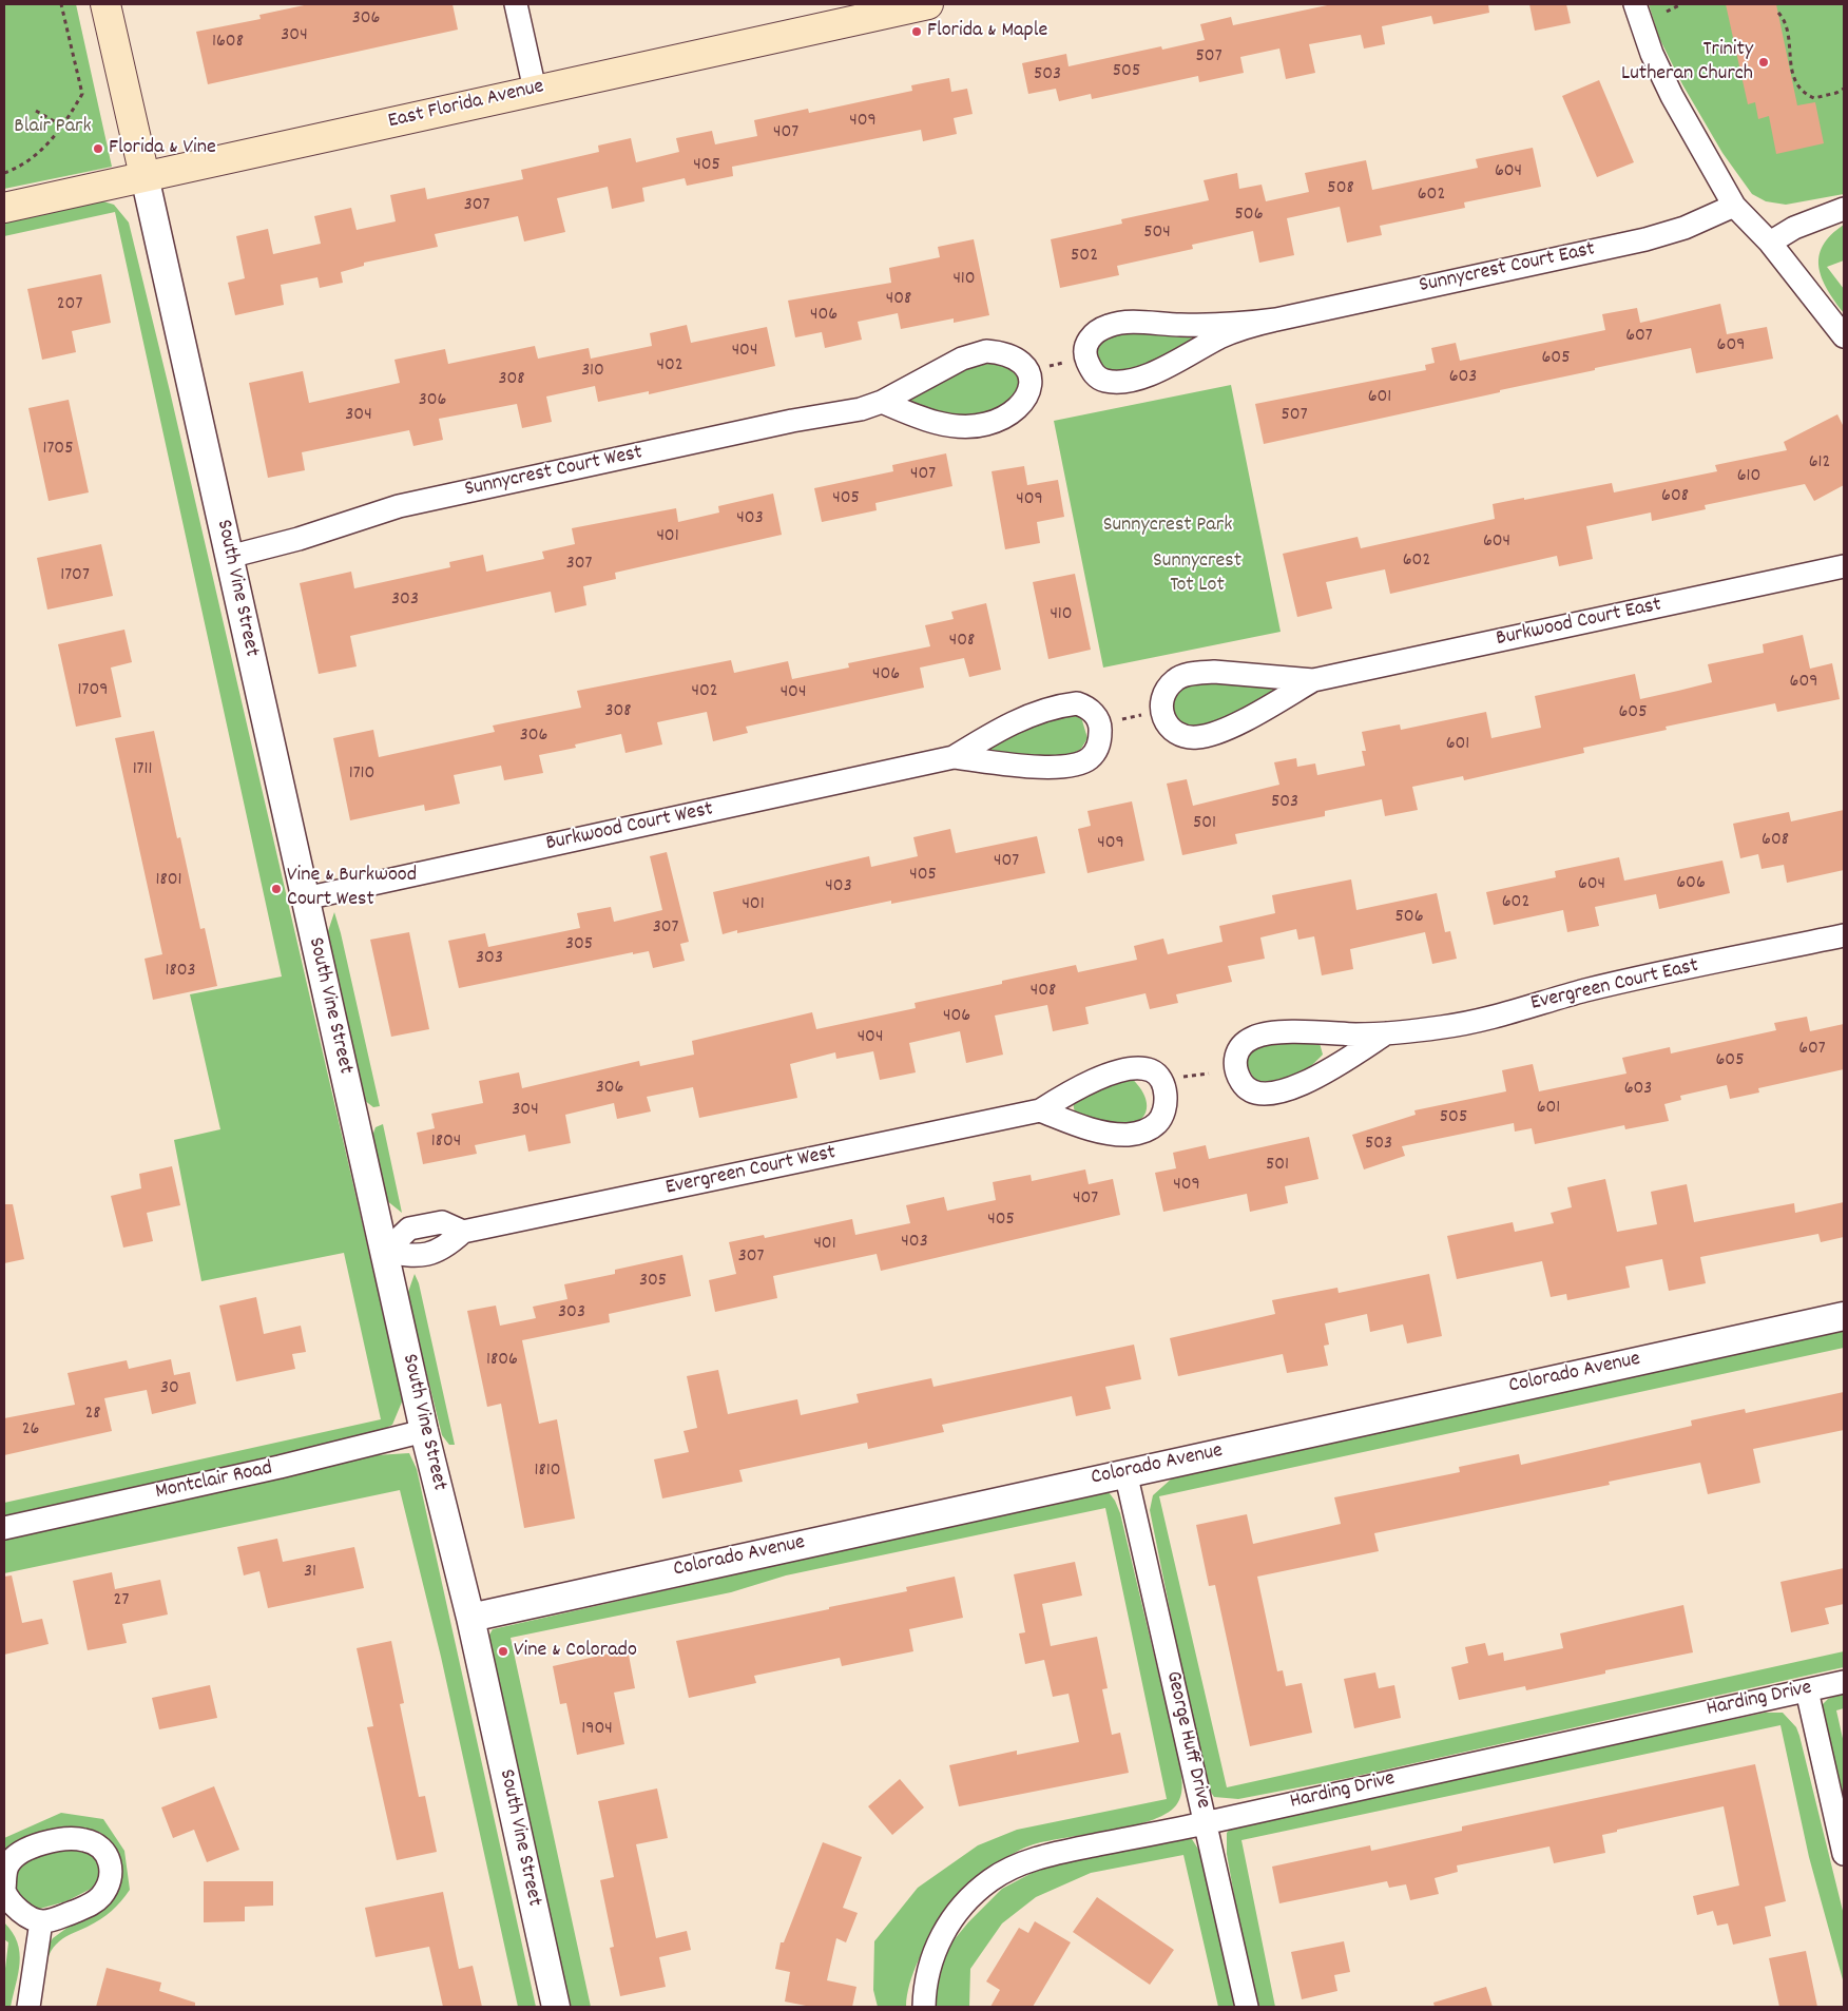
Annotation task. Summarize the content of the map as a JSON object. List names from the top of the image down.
{
  "streets": {
    "main road": ["East Florida Avenue", "South Vine Street"],
    "street": [
      "Sunnycrest Court East",
      "Sunnycrest Court West",
      "Burkwood Court East",
      "Burkwood Court West",
      "Evergreen Court East",
      "Evergreen Court West",
      "Colorado Avenue",
      "Montclair Road",
      "Harding Drive",
      "George Huff Drive"
    ]
  },
  "crossings": [
    ["East Florida Avenue", "South Vine Street"],
    ["Sunnycrest Court West", "South Vine Street"],
    ["South Vine Street", "Burkwood Court West"],
    ["South Vine Street", "Evergreen Court West"],
    ["South Vine Street", "Colorado Avenue"],
    ["South Vine Street", "Montclair Road"],
    ["Colorado Avenue", "George Huff Drive"],
    ["Harding Drive", "George Huff Drive"]
  ],
  "parks": ["Blair Park", "Sunnycrest Park", "Sunnycrest Tot Lot"],
  "places": [
    "Florida & Maple",
    "Trinity Lutheran Church",
    "Florida & Vine",
    "Vine & Burkwood Court West",
    "Vine & Colorado"
  ],
  "house_numbers": [
    "306",
    "304",
    "1608",
    "507",
    "505",
    "503",
    "409",
    "407",
    "405",
    "604",
    "508",
    "602",
    "307",
    "506",
    "504",
    "502",
    "410",
    "408",
    "207",
    "406",
    "607",
    "609",
    "404",
    "605",
    "402",
    "310",
    "603",
    "308",
    "601",
    "306",
    "304",
    "507",
    "1705",
    "612",
    "407",
    "610",
    "608",
    "405",
    "409",
    "403",
    "401",
    "604",
    "602",
    "307",
    "1707",
    "303",
    "410",
    "408",
    "406",
    "609",
    "1709",
    "402",
    "404",
    "308",
    "605",
    "306",
    "601",
    "1711",
    "1710",
    "503",
    "501",
    "608",
    "409",
    "407",
    "405",
    "1801",
    "606",
    "604",
    "403",
    "602",
    "401",
    "506",
    "307",
    "305",
    "303",
    "1803",
    "408",
    "406",
    "404",
    "607",
    "605",
    "306",
    "603",
    "601",
    "304",
    "505",
    "1804",
    "503",
    "501",
    "409",
    "407",
    "405",
    "403",
    "401",
    "307",
    "305",
    "303",
    "1806",
    "30",
    "28",
    "26",
    "1810",
    "31",
    "27",
    "1904"
  ]
}
